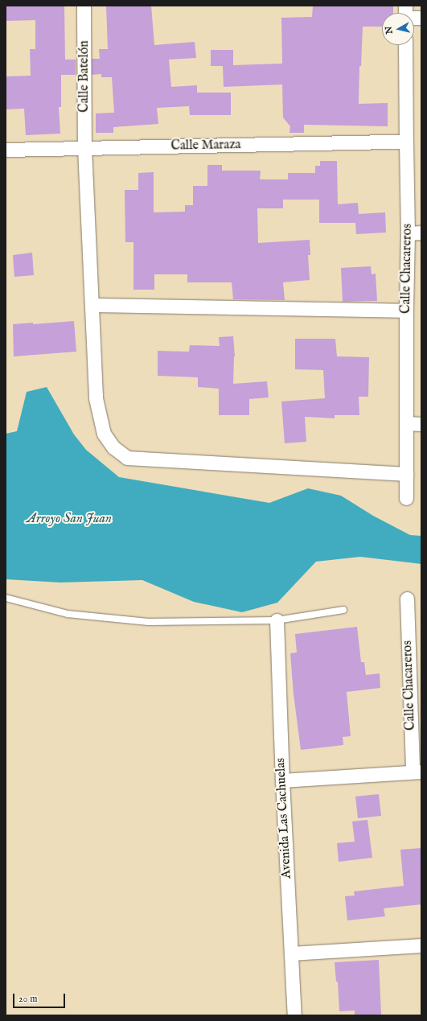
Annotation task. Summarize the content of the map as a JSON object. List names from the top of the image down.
{
  "streets": {
    "street": [
      "Calle Batelón",
      "Calle Maraza",
      "Calle Chacareros",
      "Avenida Las Cachuelas"
    ]
  },
  "crossings": [
    ["Calle Batelón", "Calle Maraza"],
    ["Calle Batelón", "Calle Chacareros"],
    ["Calle Maraza", "Calle Chacareros"]
  ],
  "water": ["Arroyo San Juan"],
  "scale_bar": "20 m",
  "north": "left"
}
